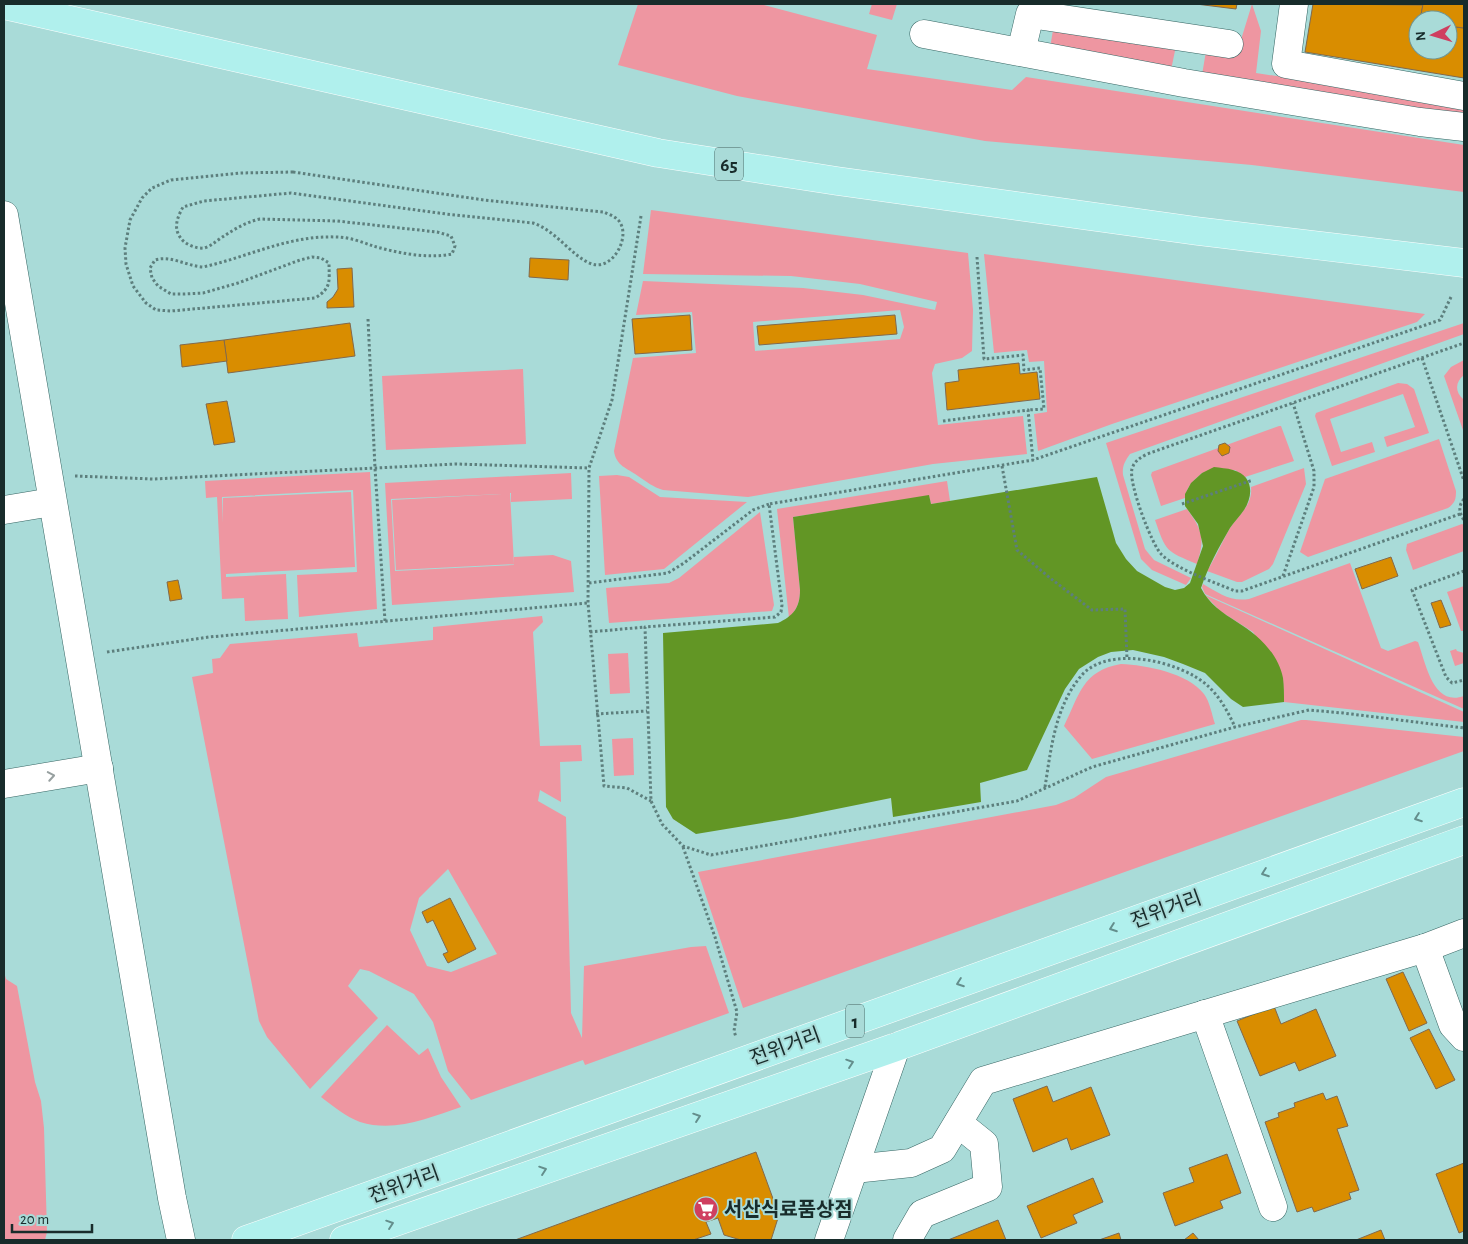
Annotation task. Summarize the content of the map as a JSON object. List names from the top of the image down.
{
  "streets": {
    "main road": ["65", "전위거리", "1"]
  },
  "places": {
    "supermarket": ["서산식료품상점"]
  },
  "scale_bar": "20 m",
  "north": "left"
}
